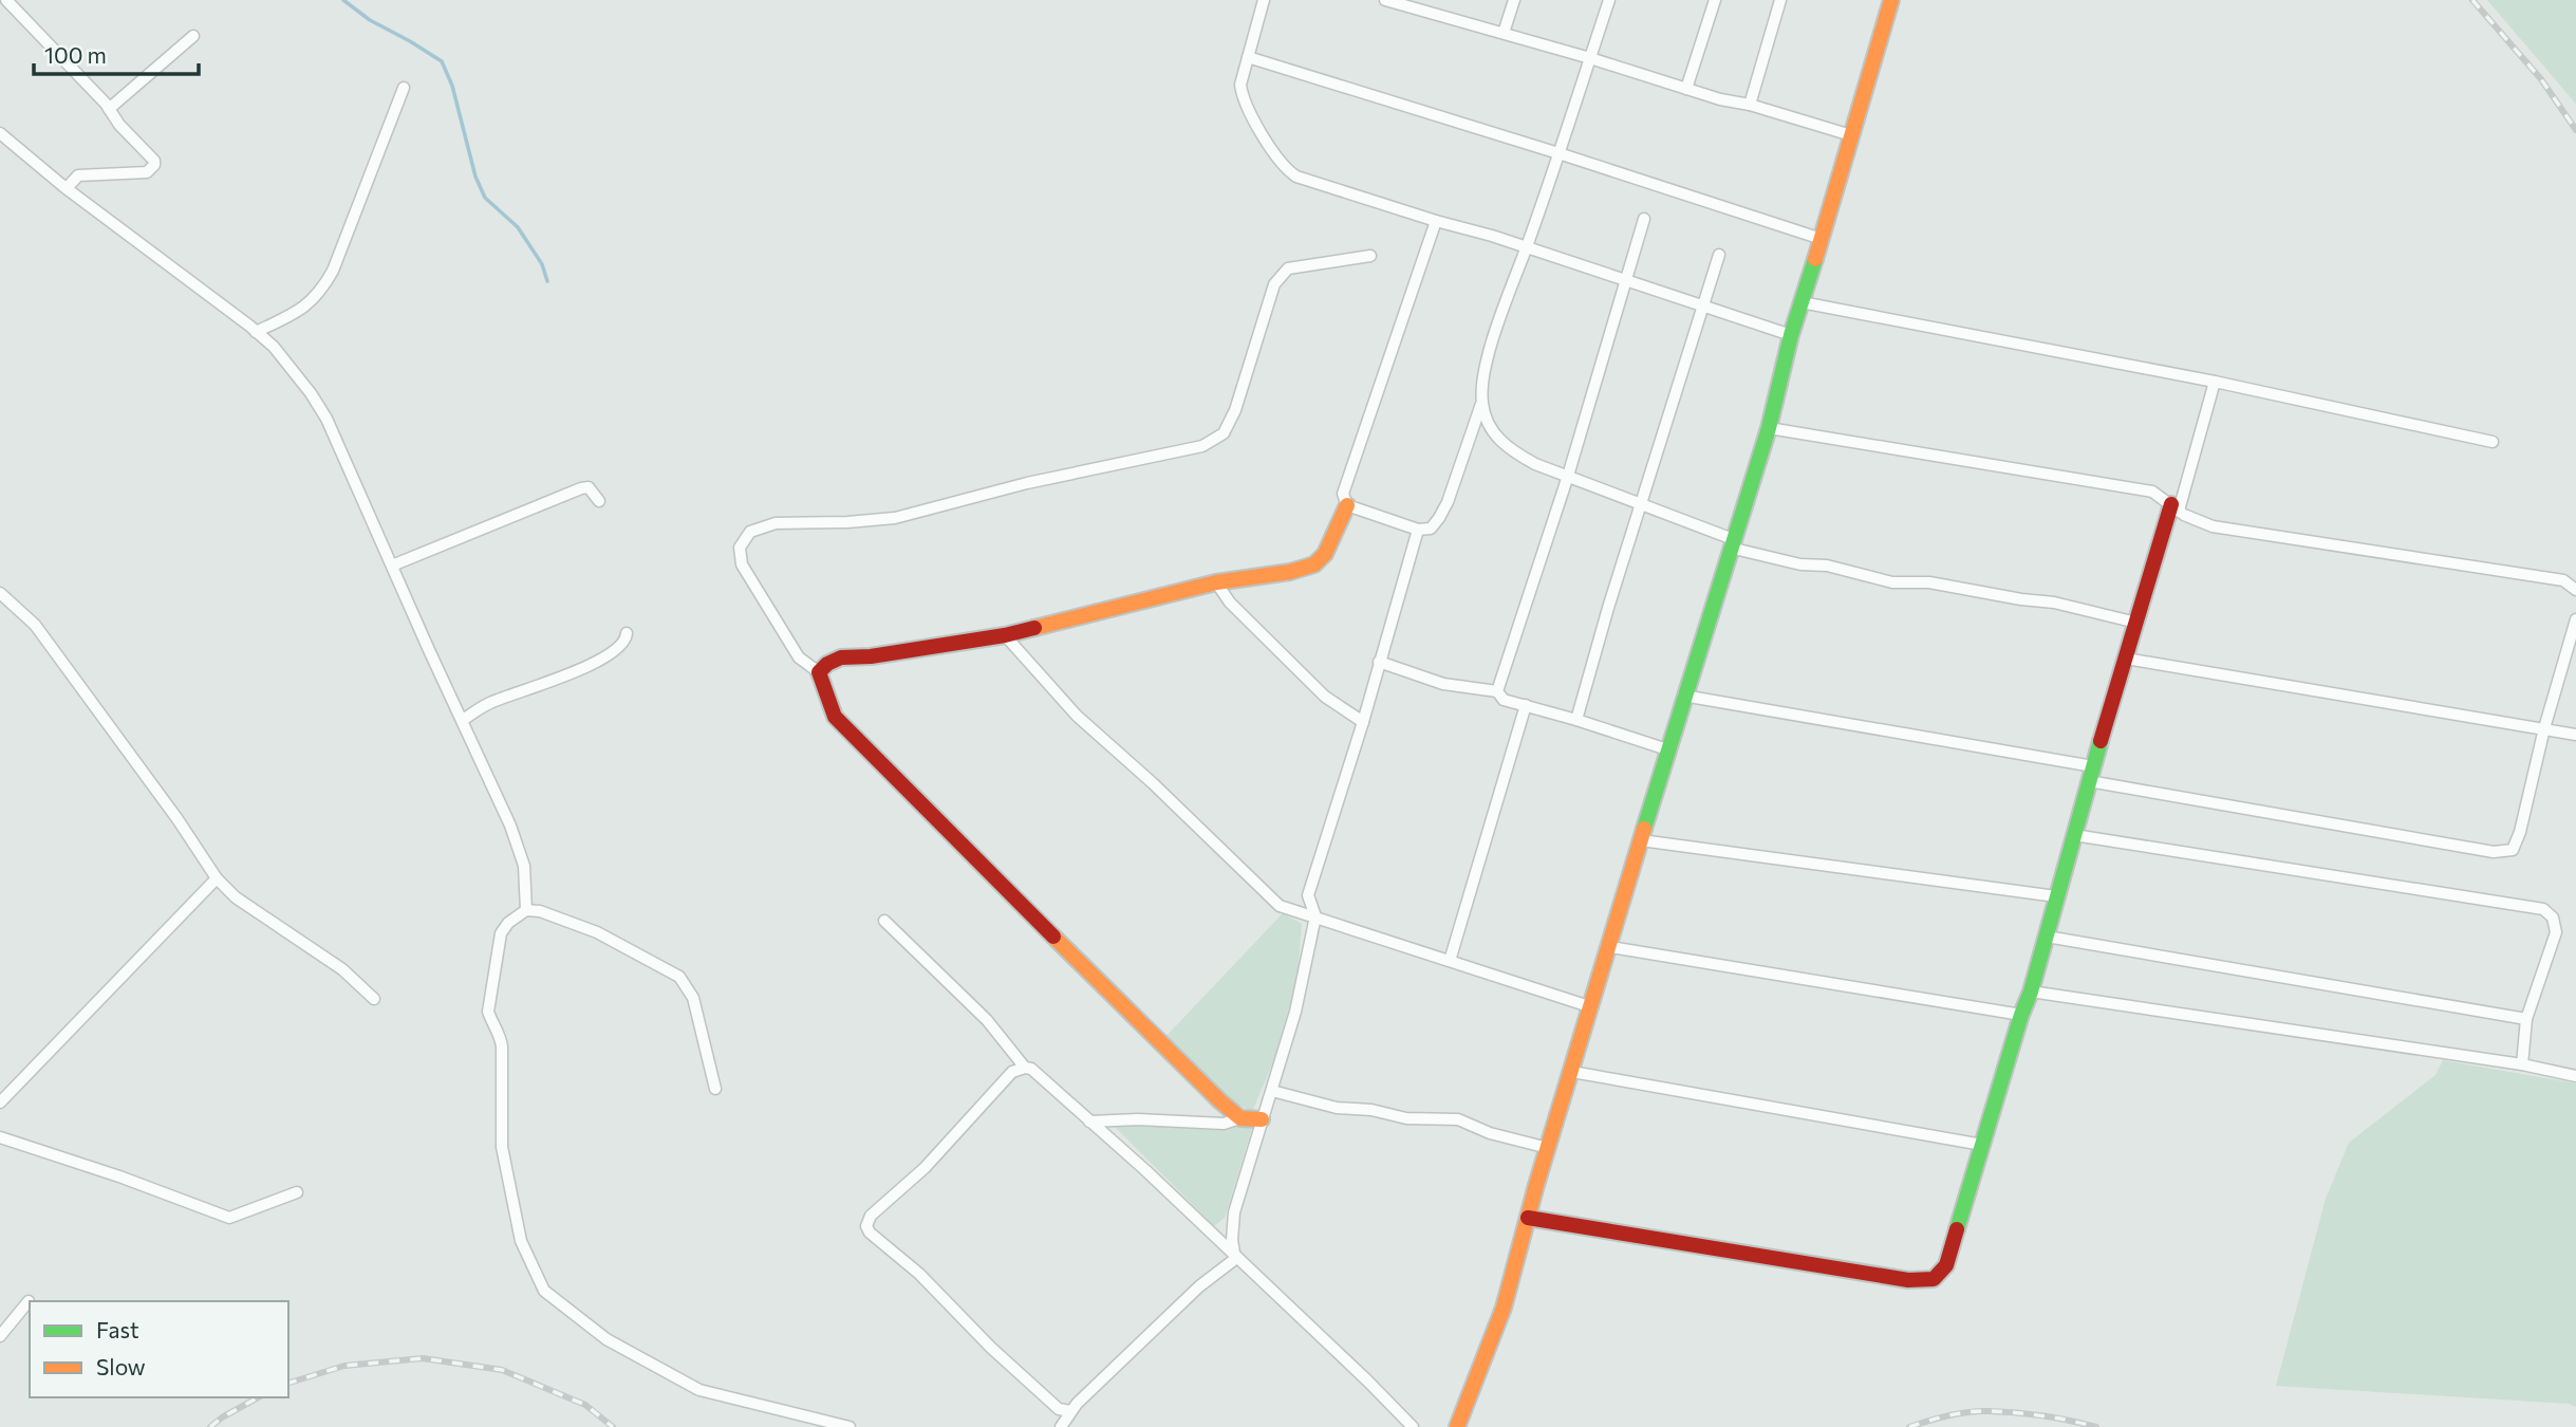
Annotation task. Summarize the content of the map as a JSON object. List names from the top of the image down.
{
  "legend": ["Fast", "Slow"],
  "scale_bar": "100 m"
}
